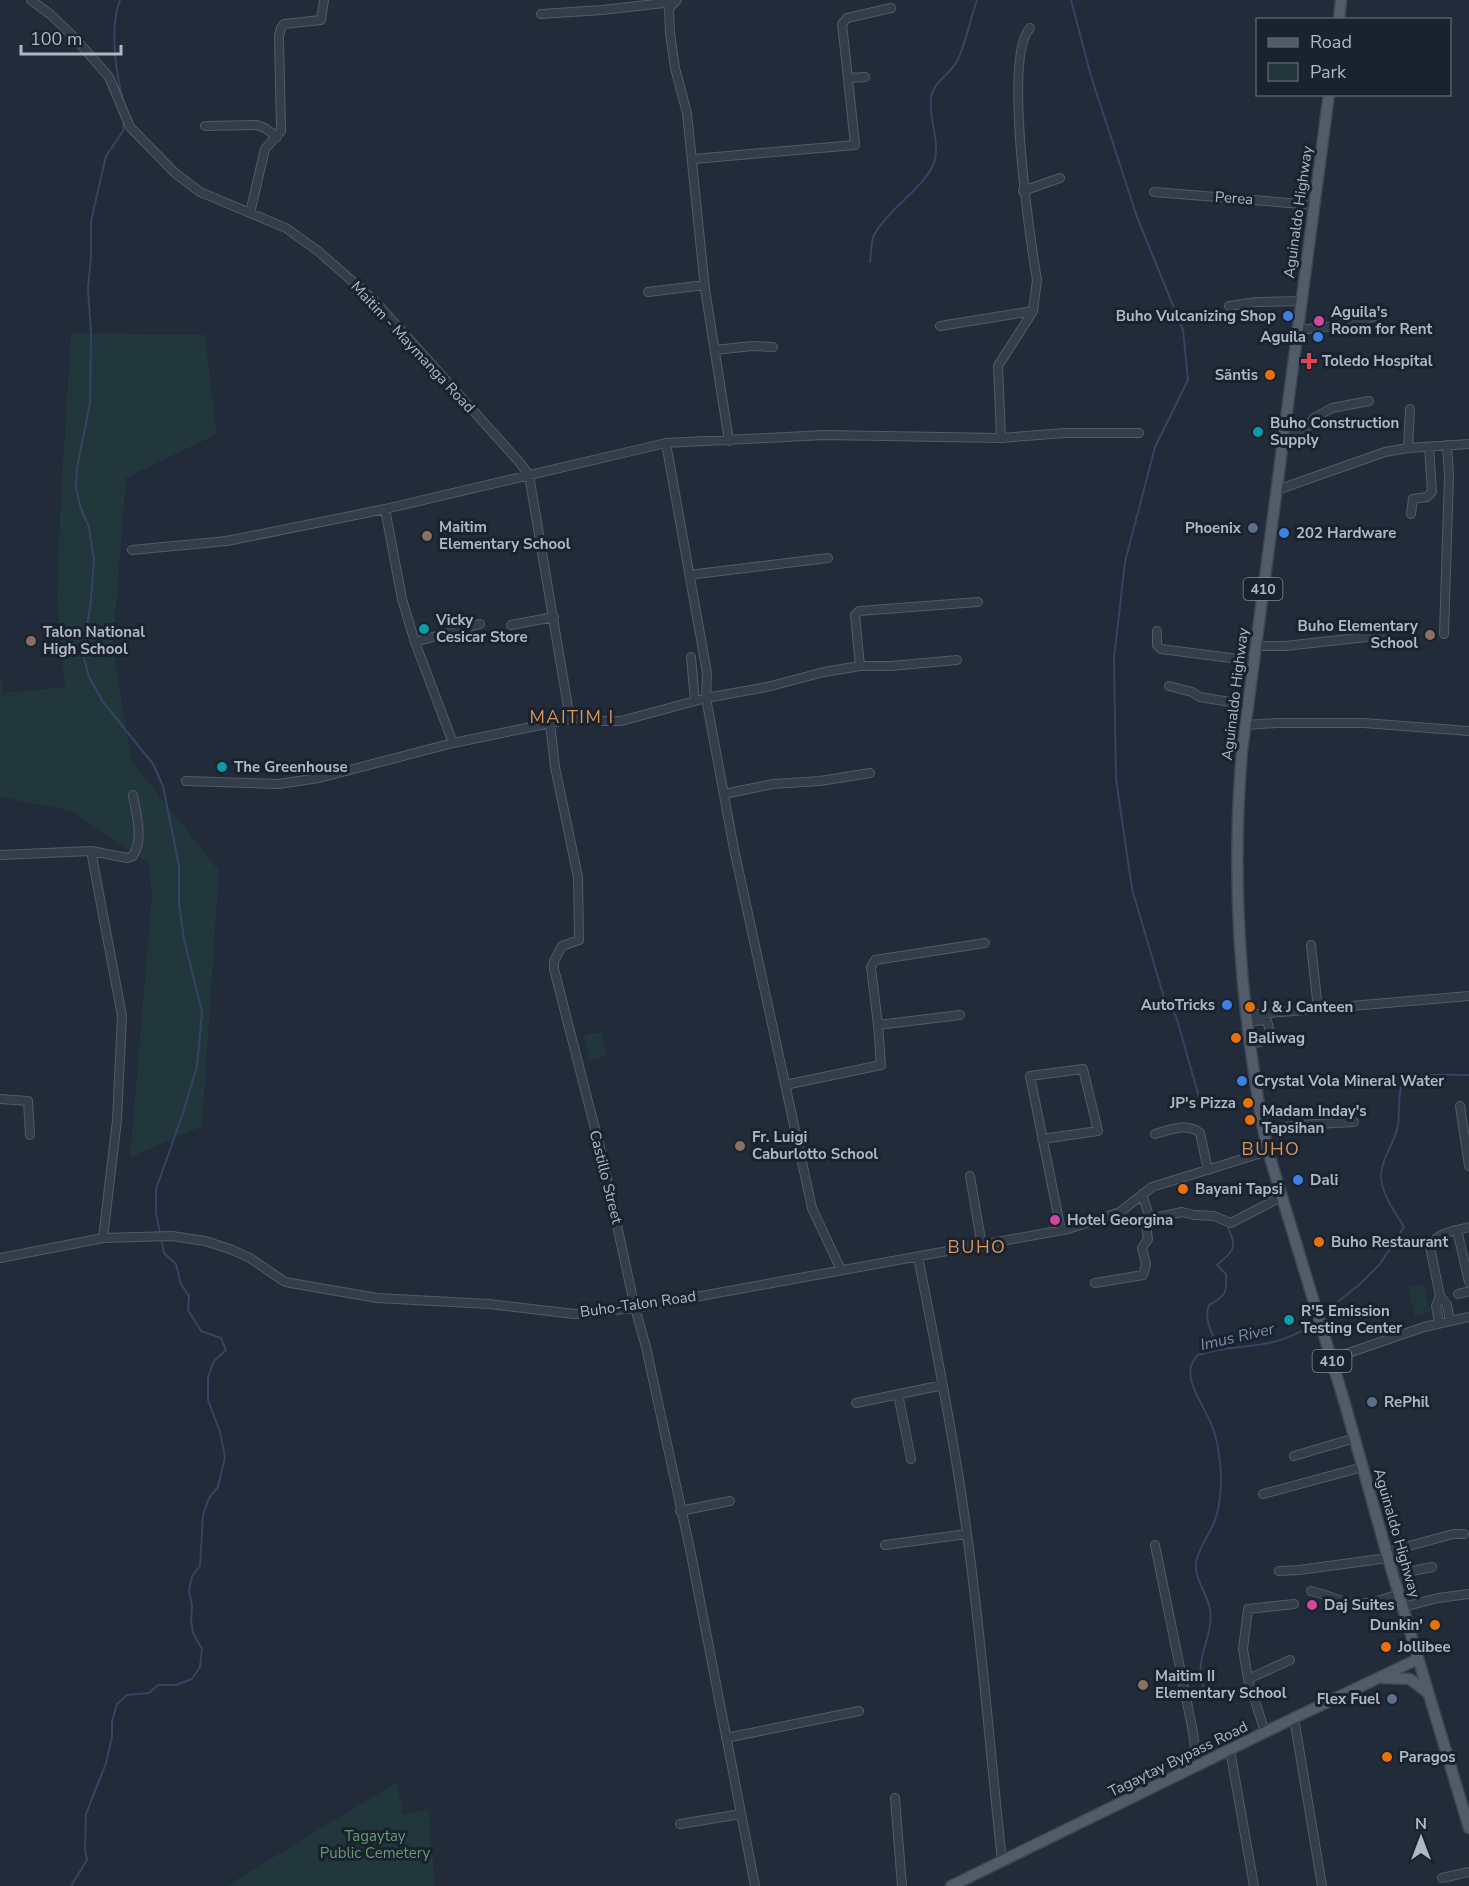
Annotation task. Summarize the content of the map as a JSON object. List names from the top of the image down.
{
  "streets": {
    "main road": ["Aguinaldo Highway", "410", "Tagaytay Bypass Road"],
    "street": [
      "Perea",
      "Maitim - Maymanga Road",
      "Castillo Street",
      "Buho-Talon Road"
    ]
  },
  "crossings": [
    ["Perea", "Aguinaldo Highway"],
    ["Aguinaldo Highway", "Buho-Talon Road"],
    ["Aguinaldo Highway", "Tagaytay Bypass Road"],
    ["Castillo Street", "Buho-Talon Road"]
  ],
  "districts": ["MAITIM I", "BUHO", "BUHO"],
  "water": ["Imus River"],
  "parks": ["Tagaytay Public Cemetery"],
  "places": {
    "other": [
      "Buho Vulcanizing Shop",
      "Aguila's Room for Rent",
      "Aguila",
      "Säntis",
      "Buho Construction Supply",
      "Phoenix",
      "202 Hardware",
      "Maitim Elementary School",
      "Vicky Cesicar Store",
      "Buho Elementary School",
      "Talon National High School",
      "The Greenhouse",
      "AutoTricks",
      "J & J Canteen",
      "Baliwag",
      "Crystal Vola Mineral Water",
      "JP's Pizza",
      "Madam Inday's Tapsihan",
      "Fr. Luigi Caburlotto School",
      "Dali",
      "Bayani Tapsi",
      "Hotel Georgina",
      "Buho Restaurant",
      "R'5 Emission Testing Center",
      "RePhil",
      "Daj Suites",
      "Dunkin'",
      "Jollibee",
      "Maitim II Elementary School",
      "Flex Fuel",
      "Paragos"
    ],
    "health": ["Toledo Hospital"]
  },
  "legend": ["Road", "Park"],
  "scale_bar": "100 m",
  "north": "top"
}
